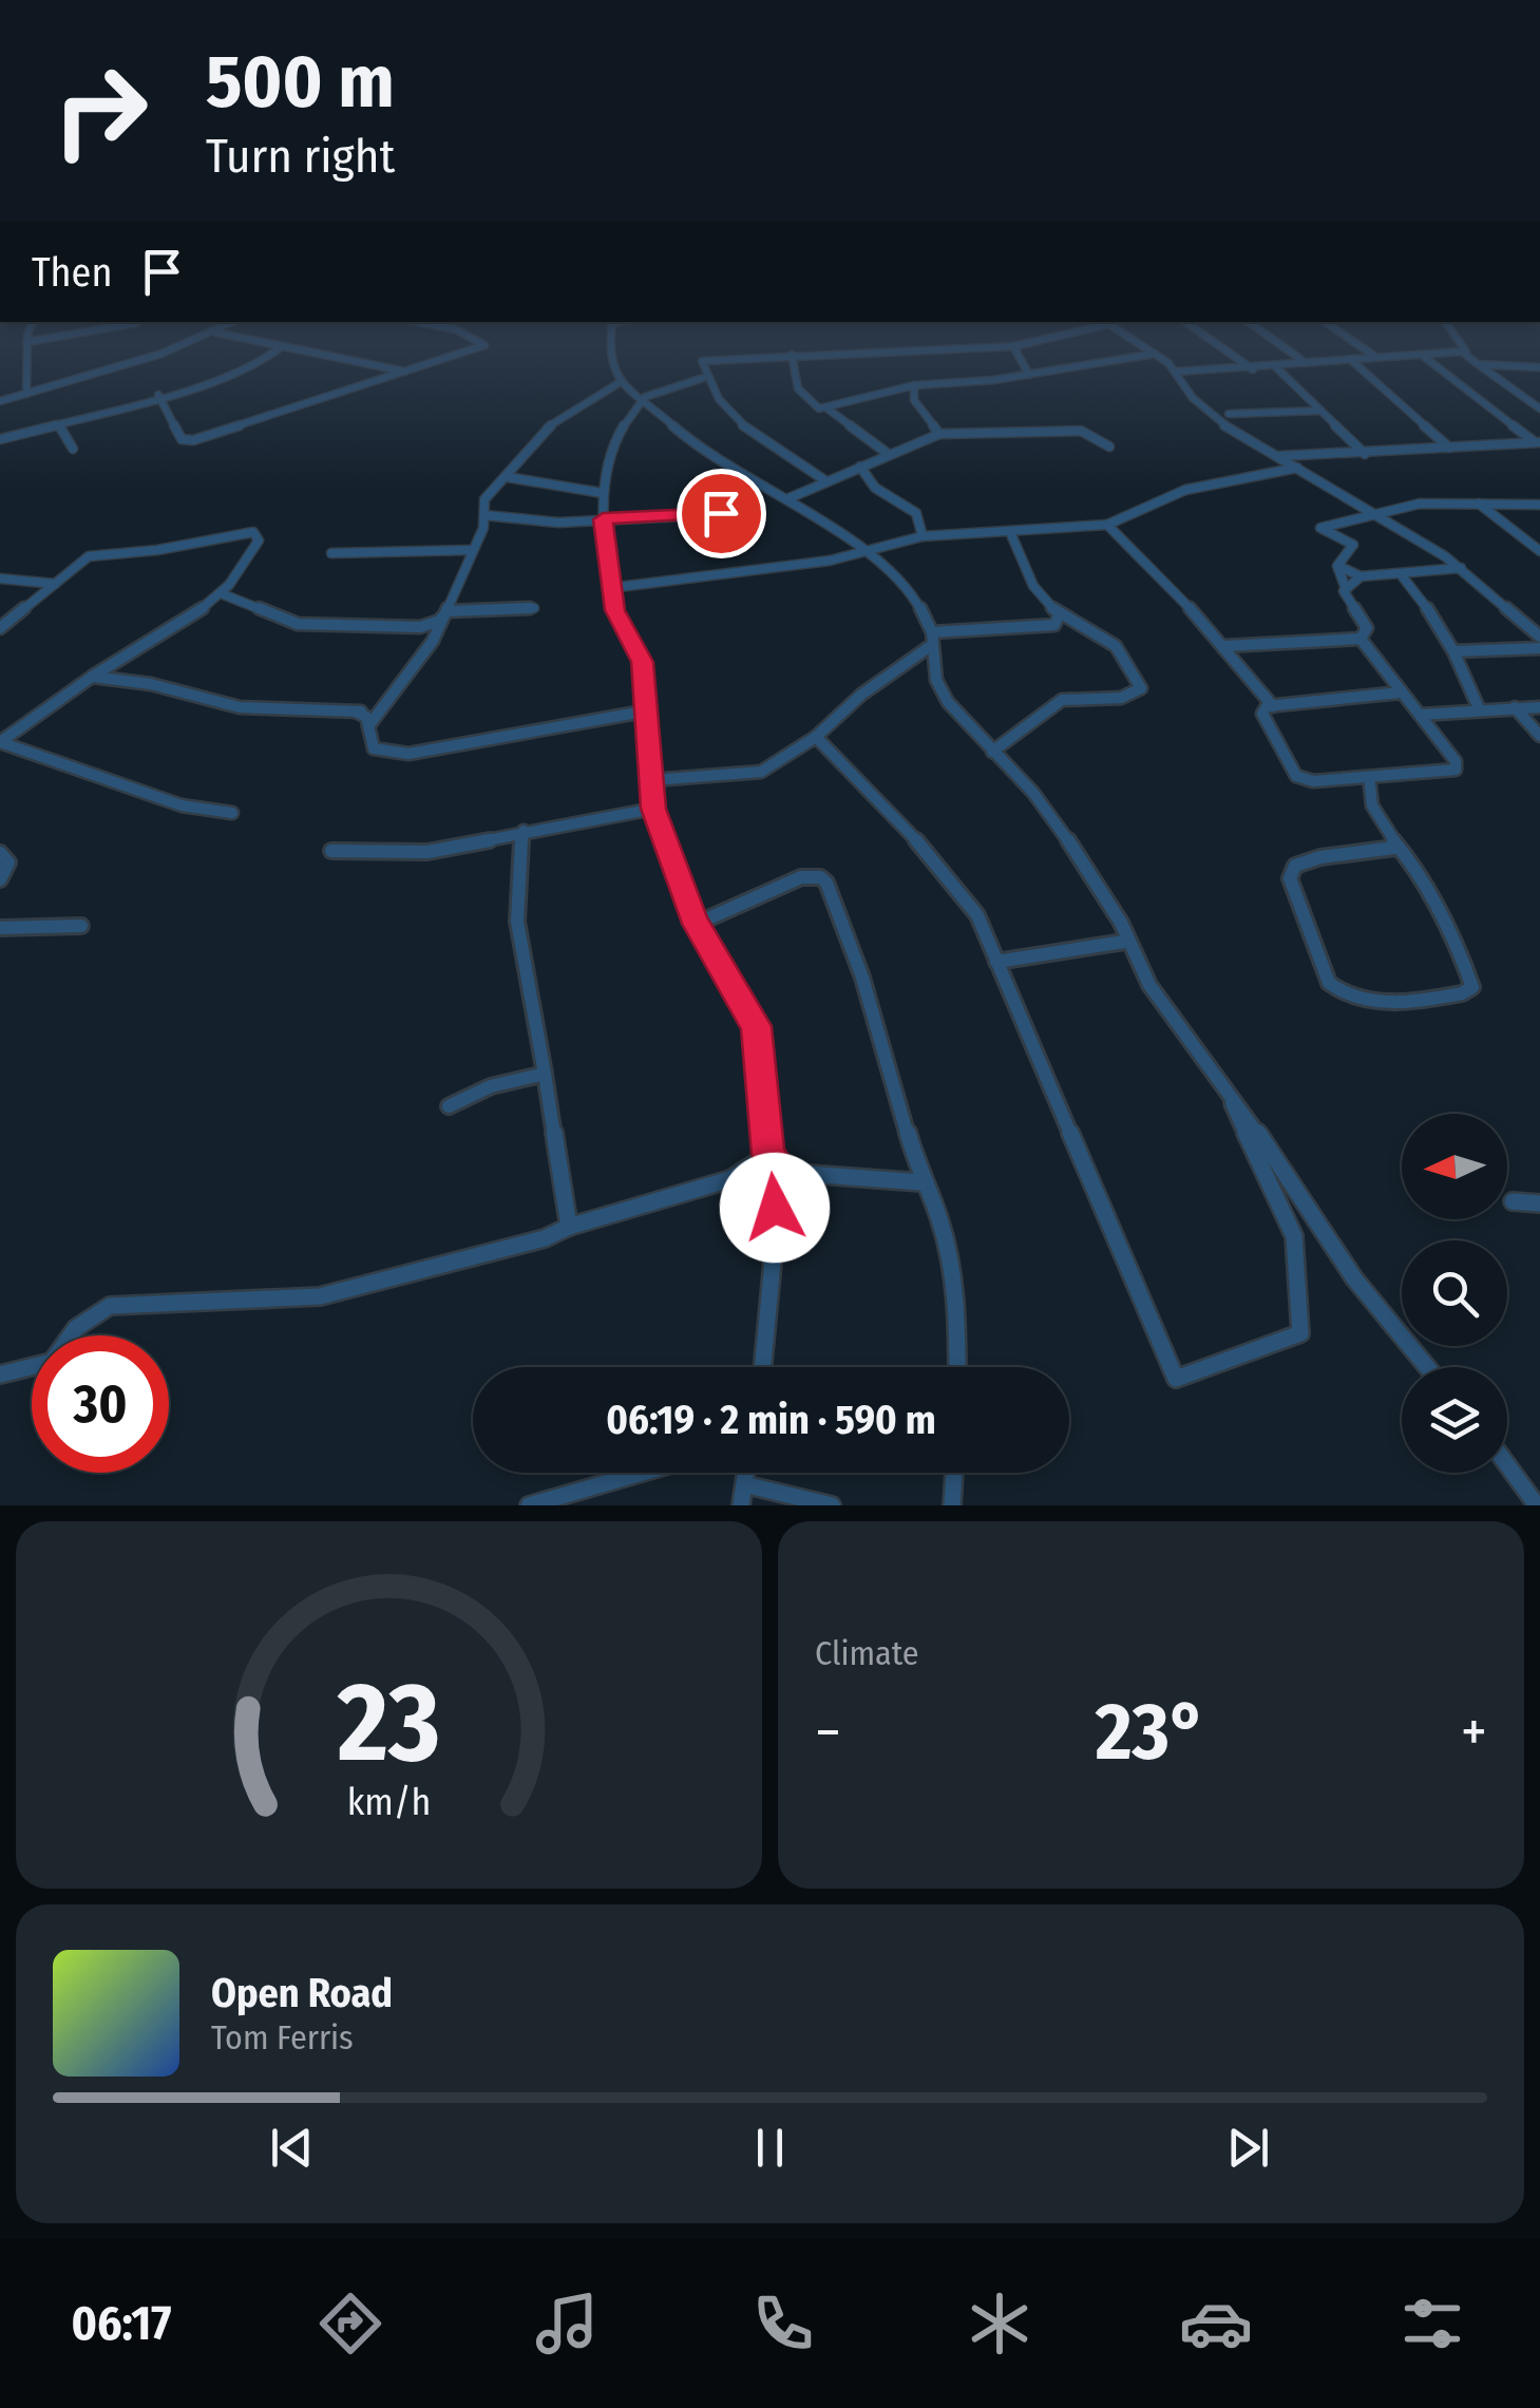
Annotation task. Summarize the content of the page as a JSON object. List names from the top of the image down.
{
  "north": "left",
  "page": {
    "turn": ["500 m", "Turn right"],
    "then": "Then",
    "limit": "30",
    "trip": "06:19 · 2 min · 590 m",
    "tile": "Climate",
    "heat": ["−", "23°", "+"],
    "song": ["Open Road", "Tom Ferris"],
    "tabs": "06:17",
    "gauge": ["23", "km/h"]
  }
}
